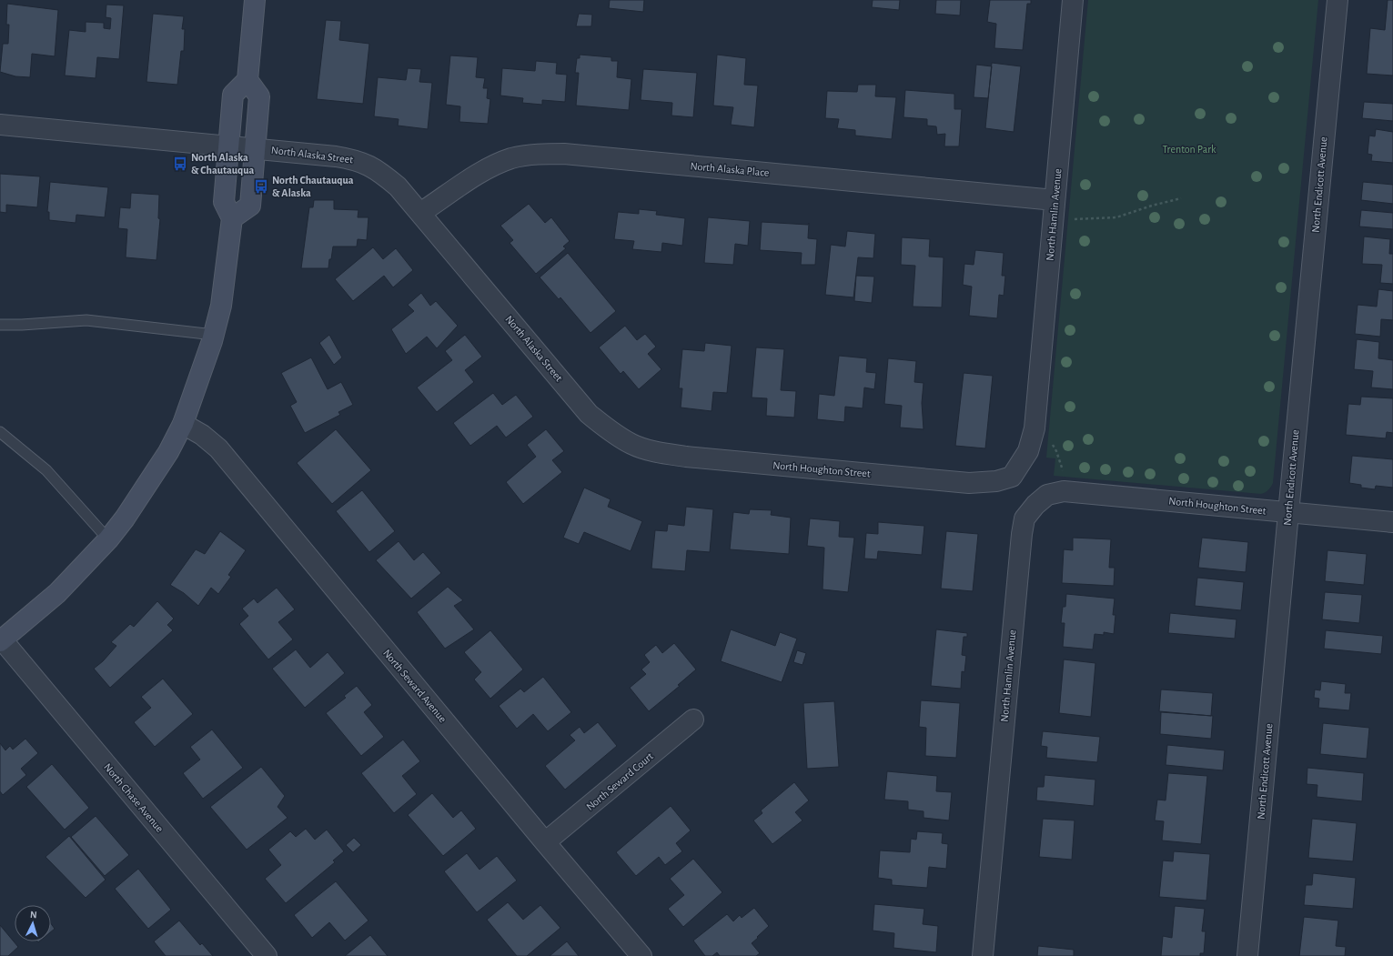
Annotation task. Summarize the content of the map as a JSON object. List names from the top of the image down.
{
  "streets": {
    "street": [
      "North Alaska Street",
      "North Alaska Place",
      "North Endicott Avenue",
      "North Hamlin Avenue",
      "North Houghton Street",
      "North Seward Avenue",
      "North Seward Court",
      "North Chase Avenue"
    ]
  },
  "crossings": [
    ["North Alaska Street", "North Alaska Place"],
    ["North Alaska Street", "North Houghton Street"],
    ["North Alaska Place", "North Hamlin Avenue"],
    ["North Endicott Avenue", "North Houghton Street"],
    ["North Hamlin Avenue", "North Houghton Street"],
    ["North Seward Avenue", "North Seward Court"]
  ],
  "parks": ["Trenton Park"],
  "places": {
    "bus stop": ["North Alaska & Chautauqua", "North Chautauqua & Alaska"]
  },
  "north": "top"
}
